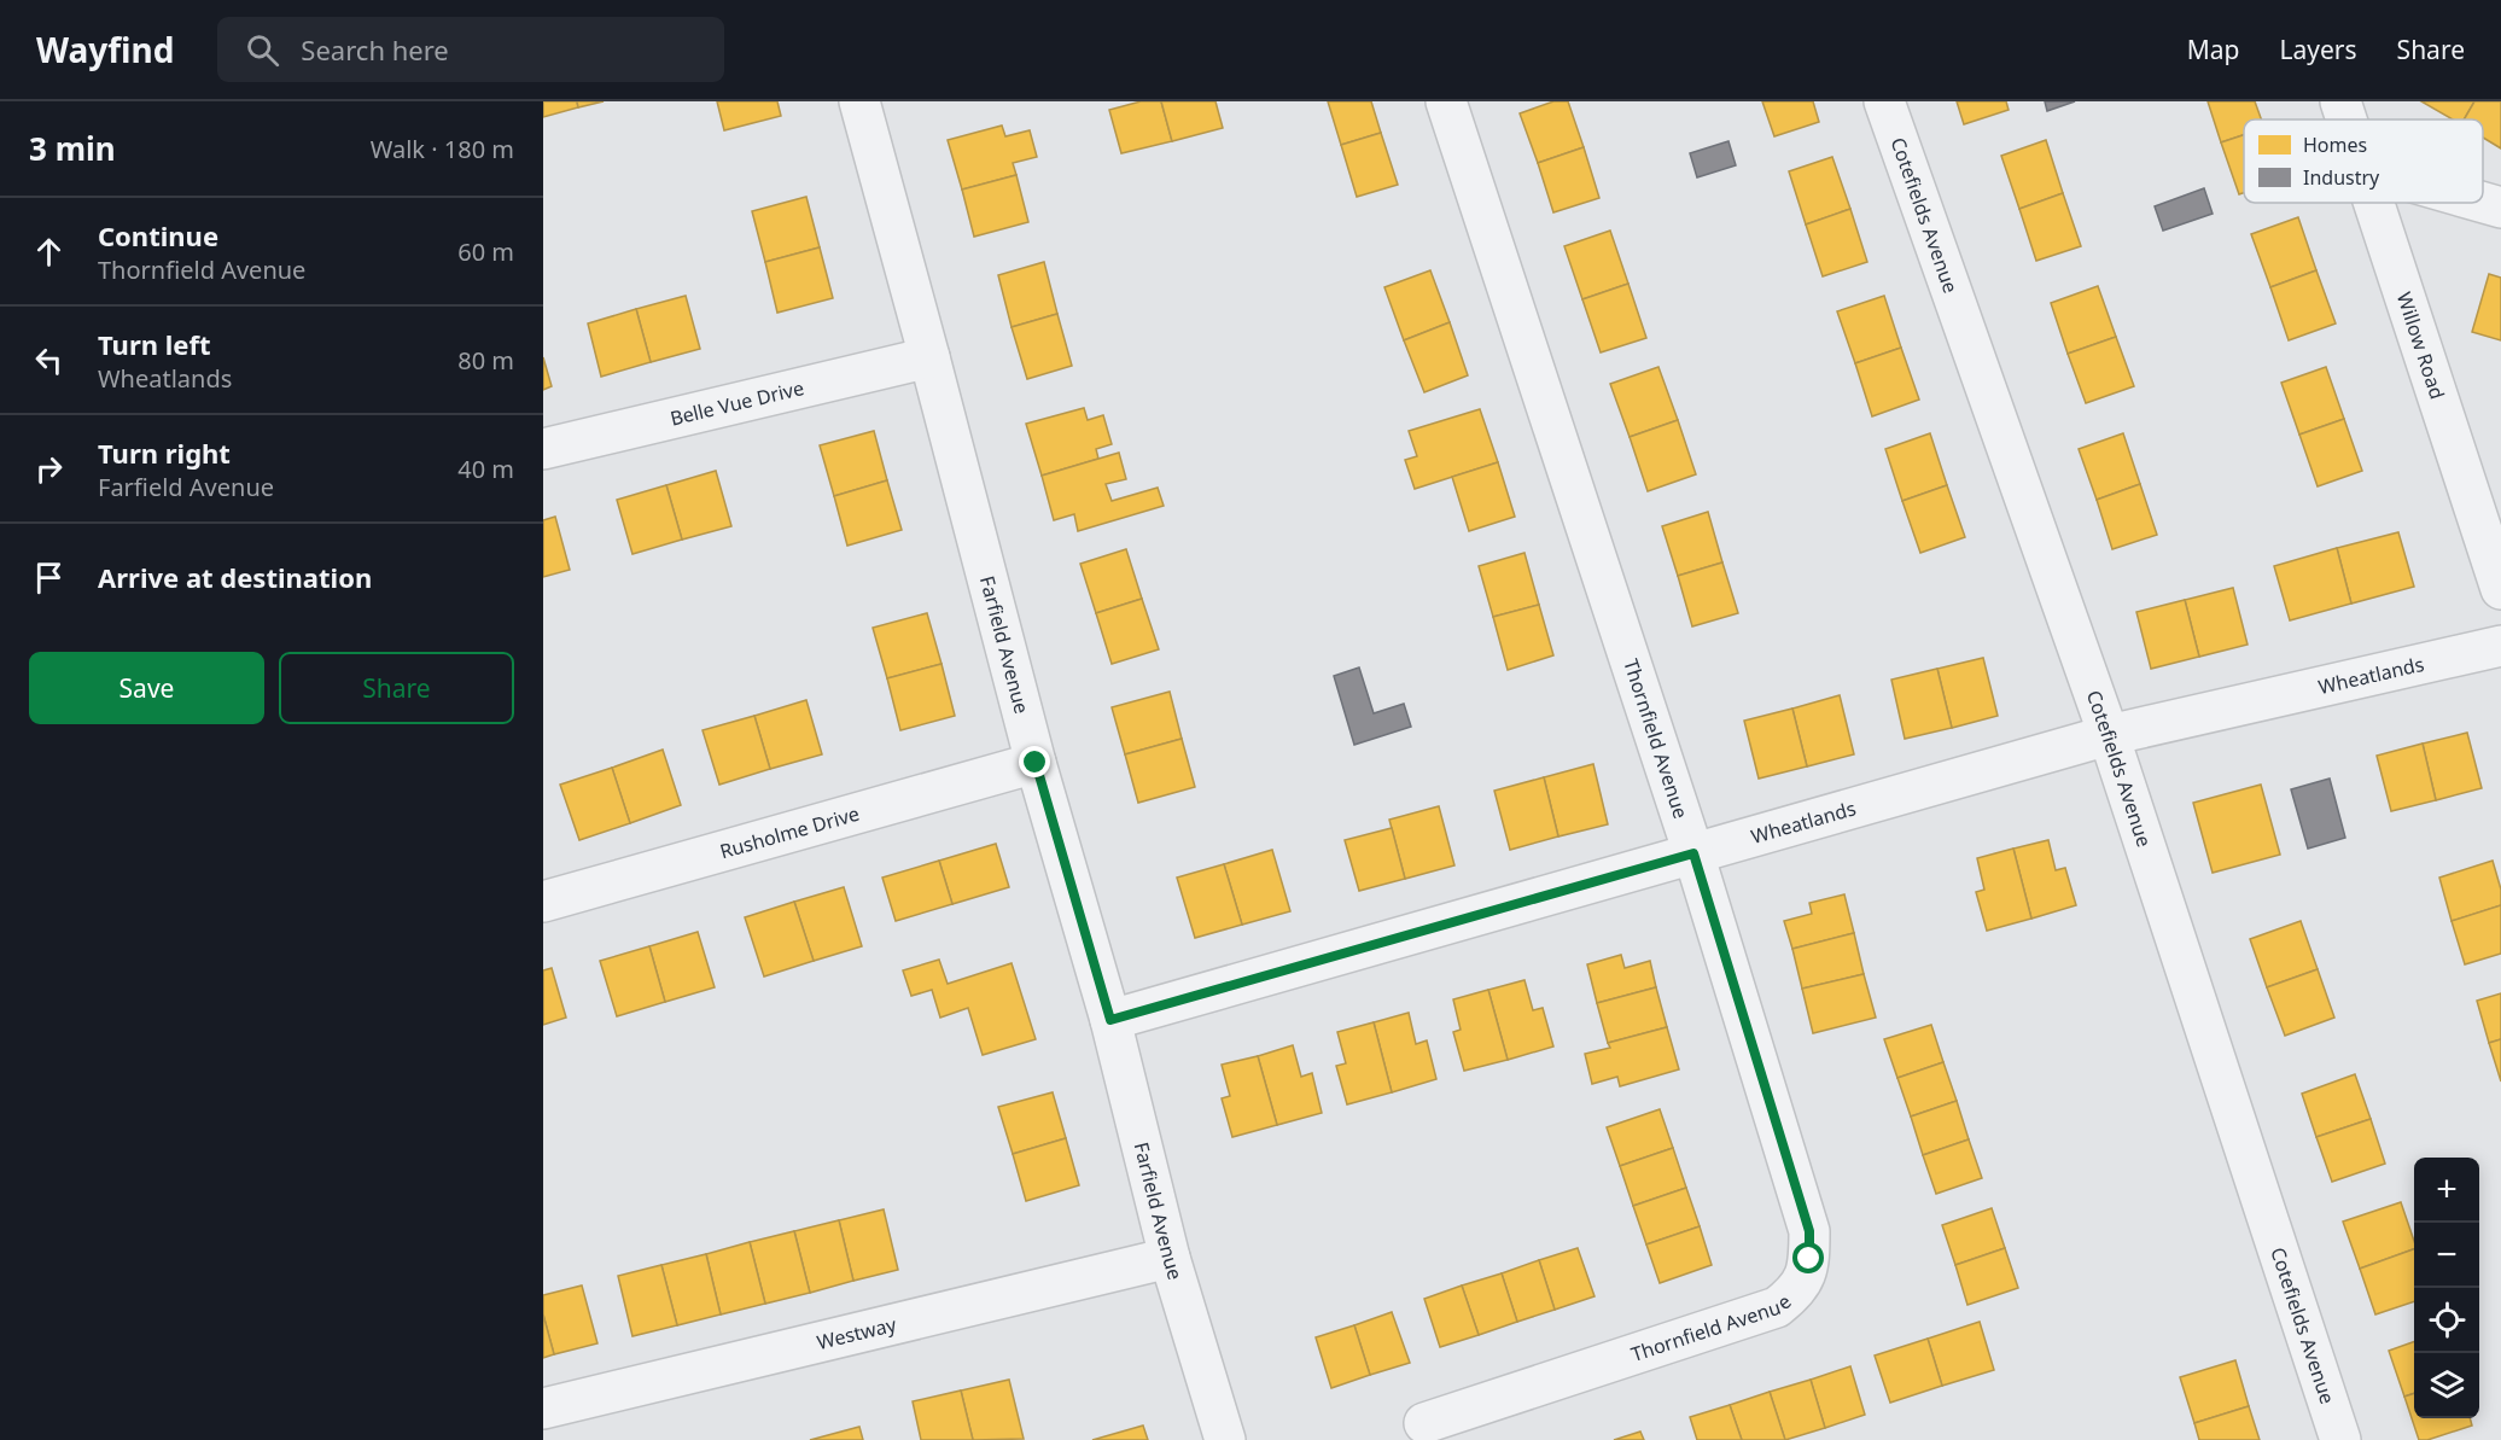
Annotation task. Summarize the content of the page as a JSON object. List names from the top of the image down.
{
  "streets": {
    "street": [
      "Cotefields Avenue",
      "Willow Road",
      "Belle Vue Drive",
      "Farfield Avenue",
      "Wheatlands",
      "Thornfield Avenue",
      "Rusholme Drive",
      "Westway"
    ]
  },
  "crossings": [
    ["Cotefields Avenue", "Wheatlands"],
    ["Belle Vue Drive", "Farfield Avenue"],
    ["Farfield Avenue", "Wheatlands"],
    ["Farfield Avenue", "Rusholme Drive"],
    ["Farfield Avenue", "Westway"],
    ["Wheatlands", "Thornfield Avenue"]
  ],
  "legend": ["Homes", "Industry"],
  "page": {
    "header": "Wayfind",
    "search": "Search here",
    "nav": ["Map", "Layers", "Share"],
    "heading": ["3 min", "Walk · 180 m"],
    "list": [
      ["Continue", "Thornfield Avenue", "60 m"],
      ["Turn left", "Wheatlands", "80 m"],
      ["Turn right", "Farfield Avenue", "40 m"],
      "Arrive at destination"
    ],
    "buttons": ["Save", "Share"],
    "map_buttons": ["+", "−"]
  }
}
